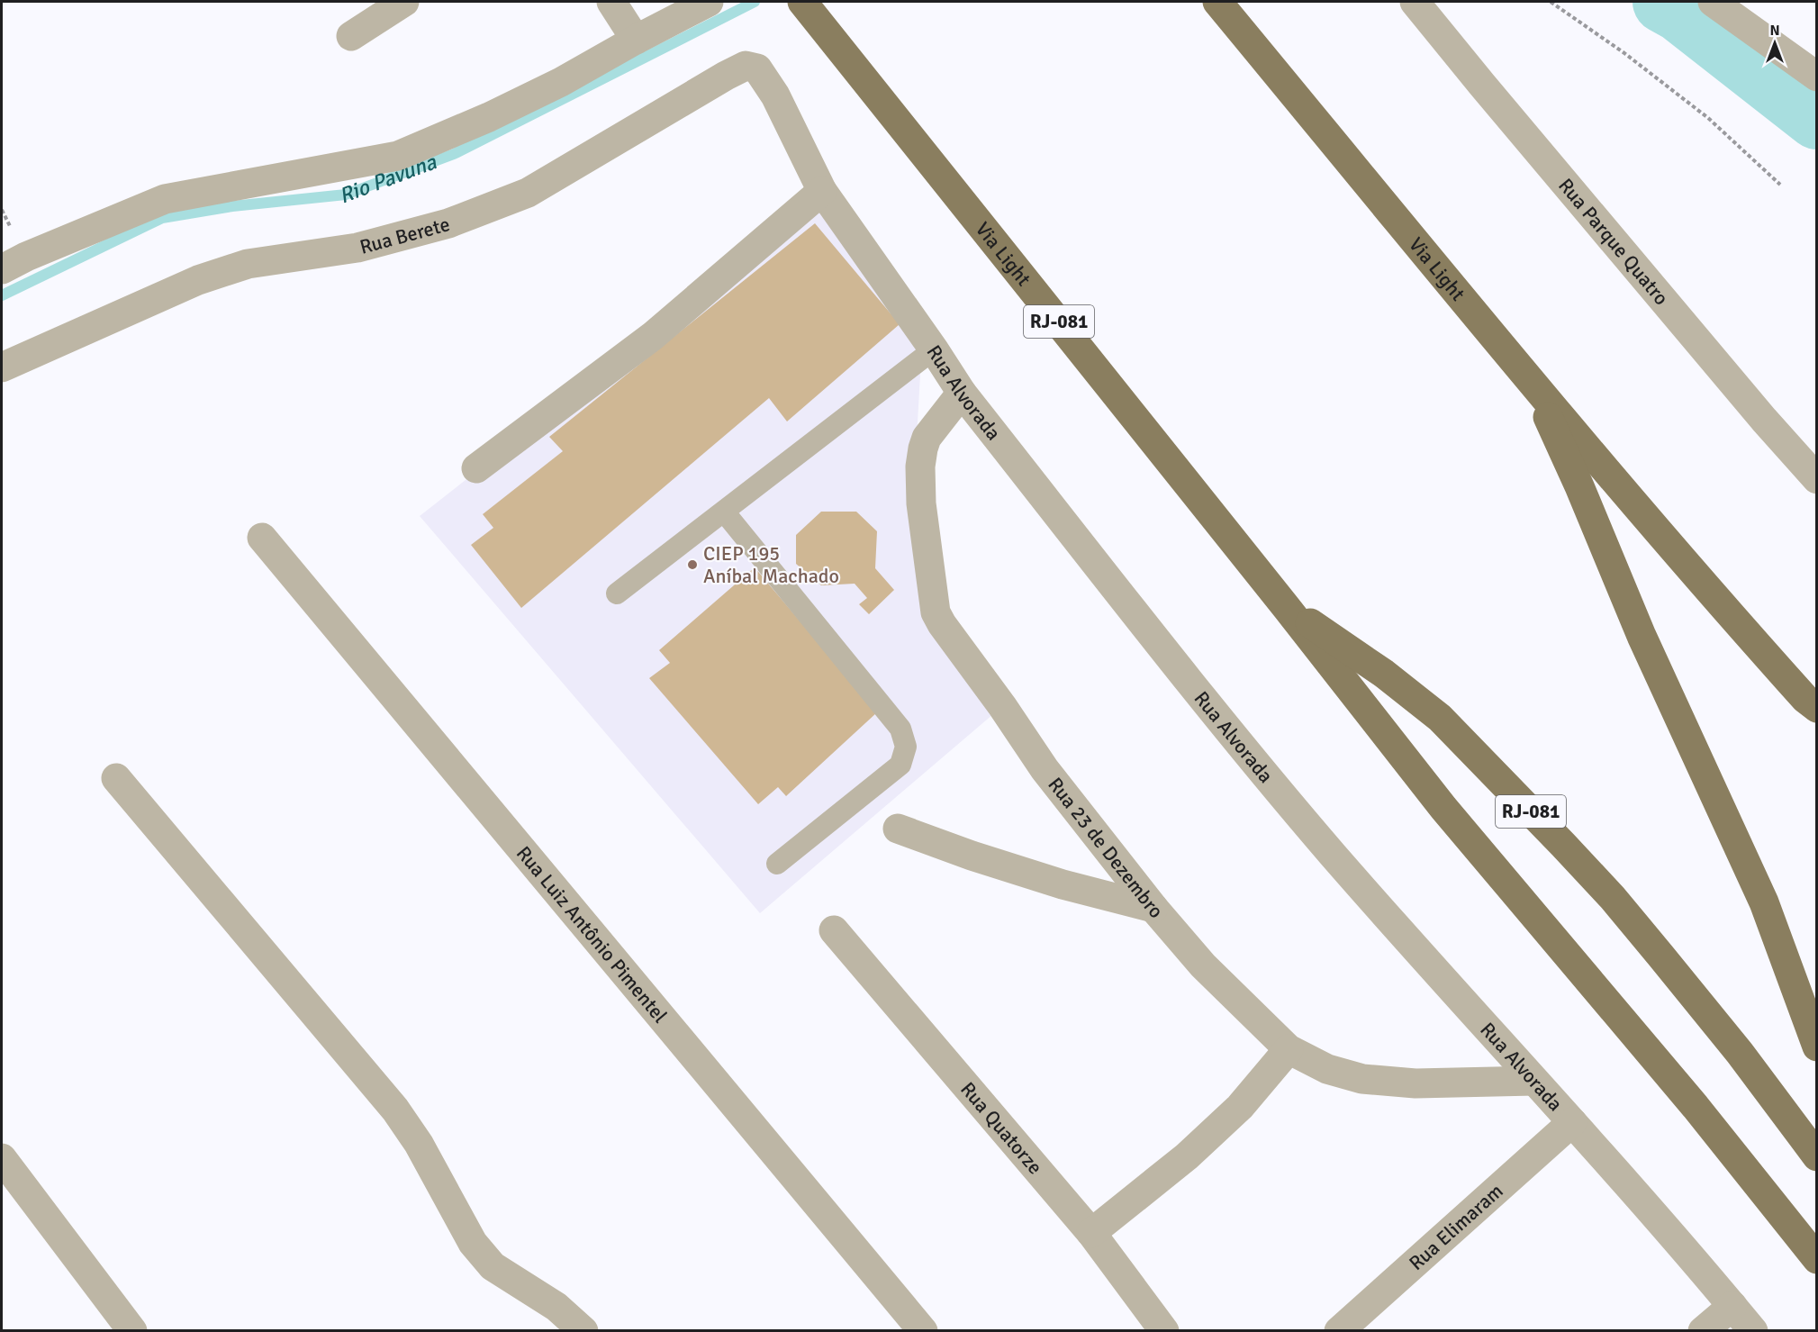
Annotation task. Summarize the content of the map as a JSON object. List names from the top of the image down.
{
  "streets": {
    "main road": ["Via Light", "RJ-081"],
    "street": [
      "Rua Berete",
      "Rua Parque Quatro",
      "Rua Alvorada",
      "Rua 23 de Dezembro",
      "Rua Luiz Antônio Pimentel",
      "Rua Quatorze",
      "Rua Elimaram"
    ]
  },
  "crossings": [
    ["Rua Berete", "Rua Alvorada"],
    ["Via Light", "RJ-081"],
    ["Rua Alvorada", "Rua 23 de Dezembro"],
    ["Rua Alvorada", "Rua Elimaram"]
  ],
  "water": ["Rio Pavuna"],
  "places": ["CIEP 195 Aníbal Machado"],
  "north": "top"
}
